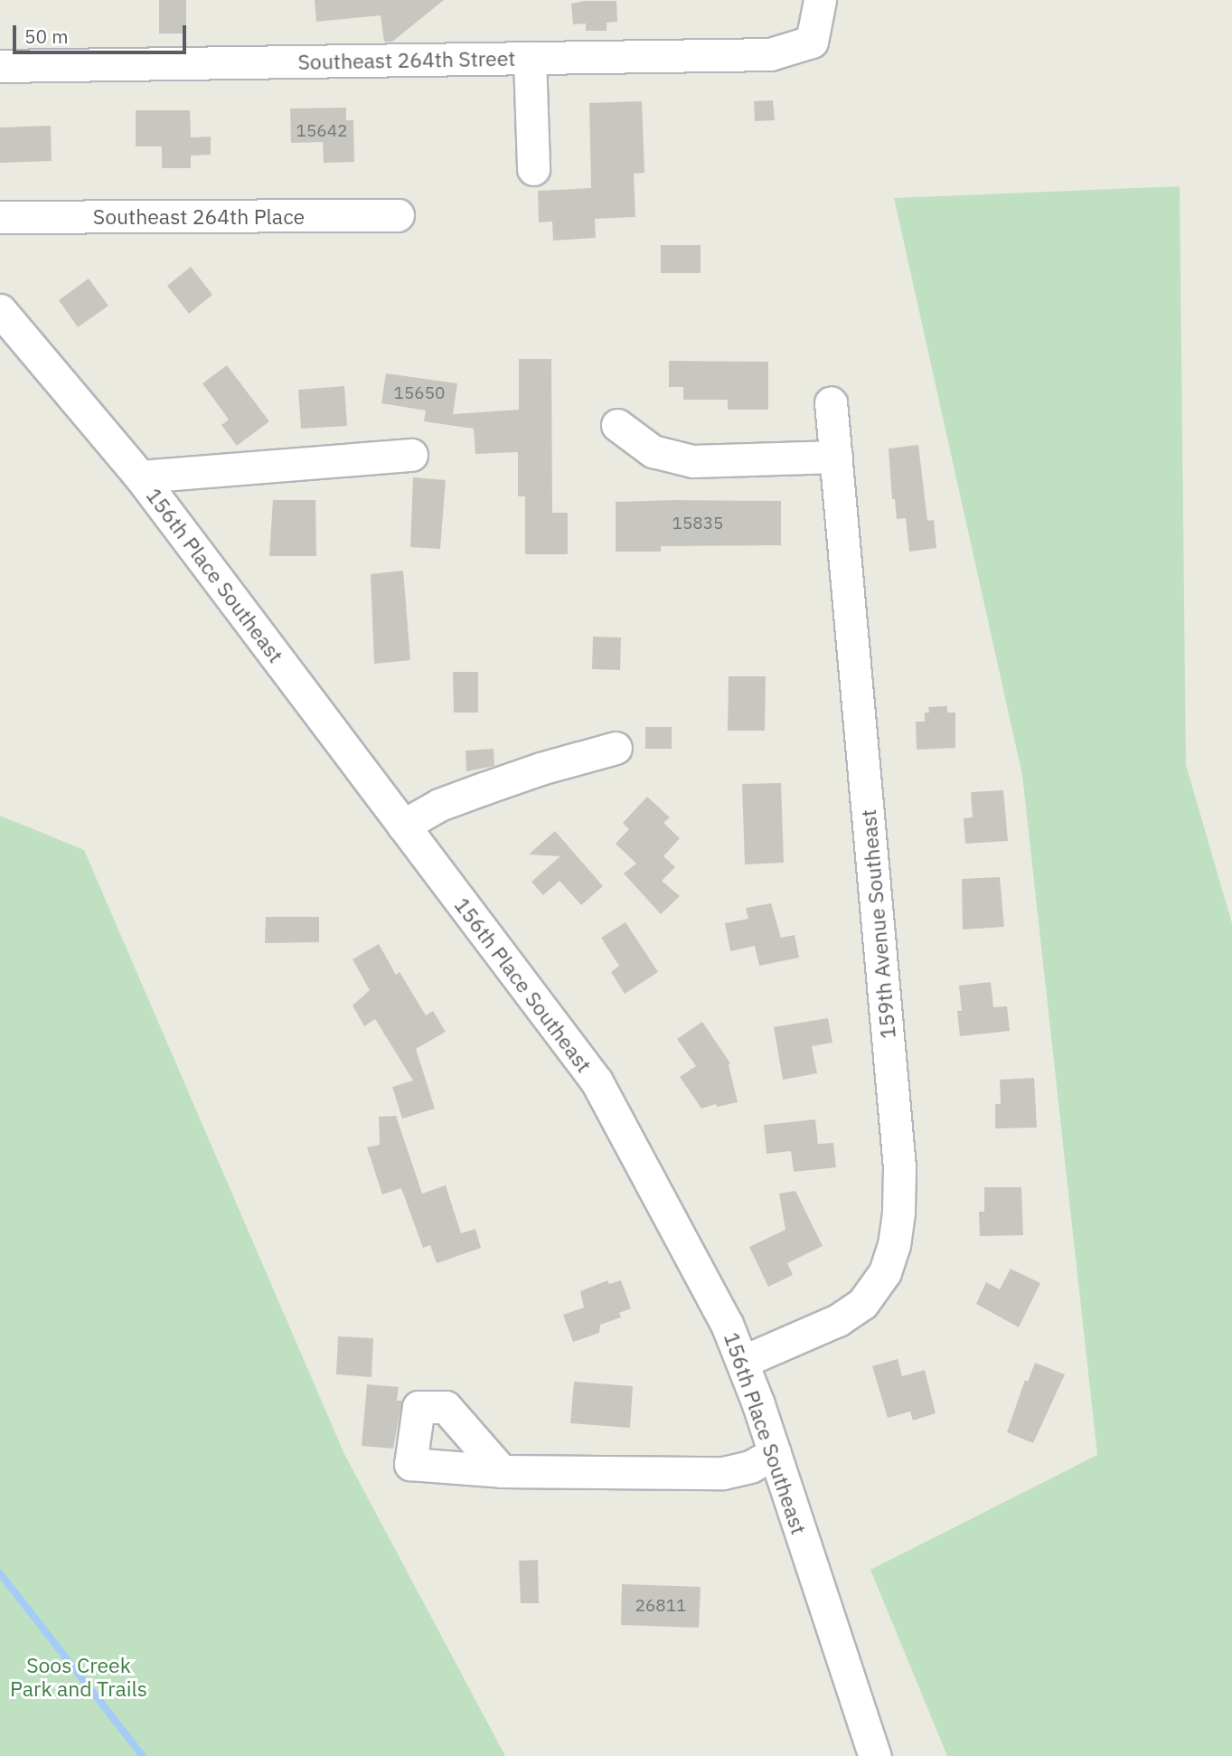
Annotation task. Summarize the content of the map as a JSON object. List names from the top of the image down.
{
  "streets": {
    "street": [
      "Southeast 264th Street",
      "Southeast 264th Place",
      "156th Place Southeast",
      "159th Avenue Southeast"
    ]
  },
  "crossings": [
    ["156th Place Southeast", "159th Avenue Southeast"]
  ],
  "parks": ["Soos Creek Park and Trails"],
  "house_numbers": [
    "15642",
    "15650",
    "15835",
    "26811"
  ],
  "scale_bar": "50 m"
}
